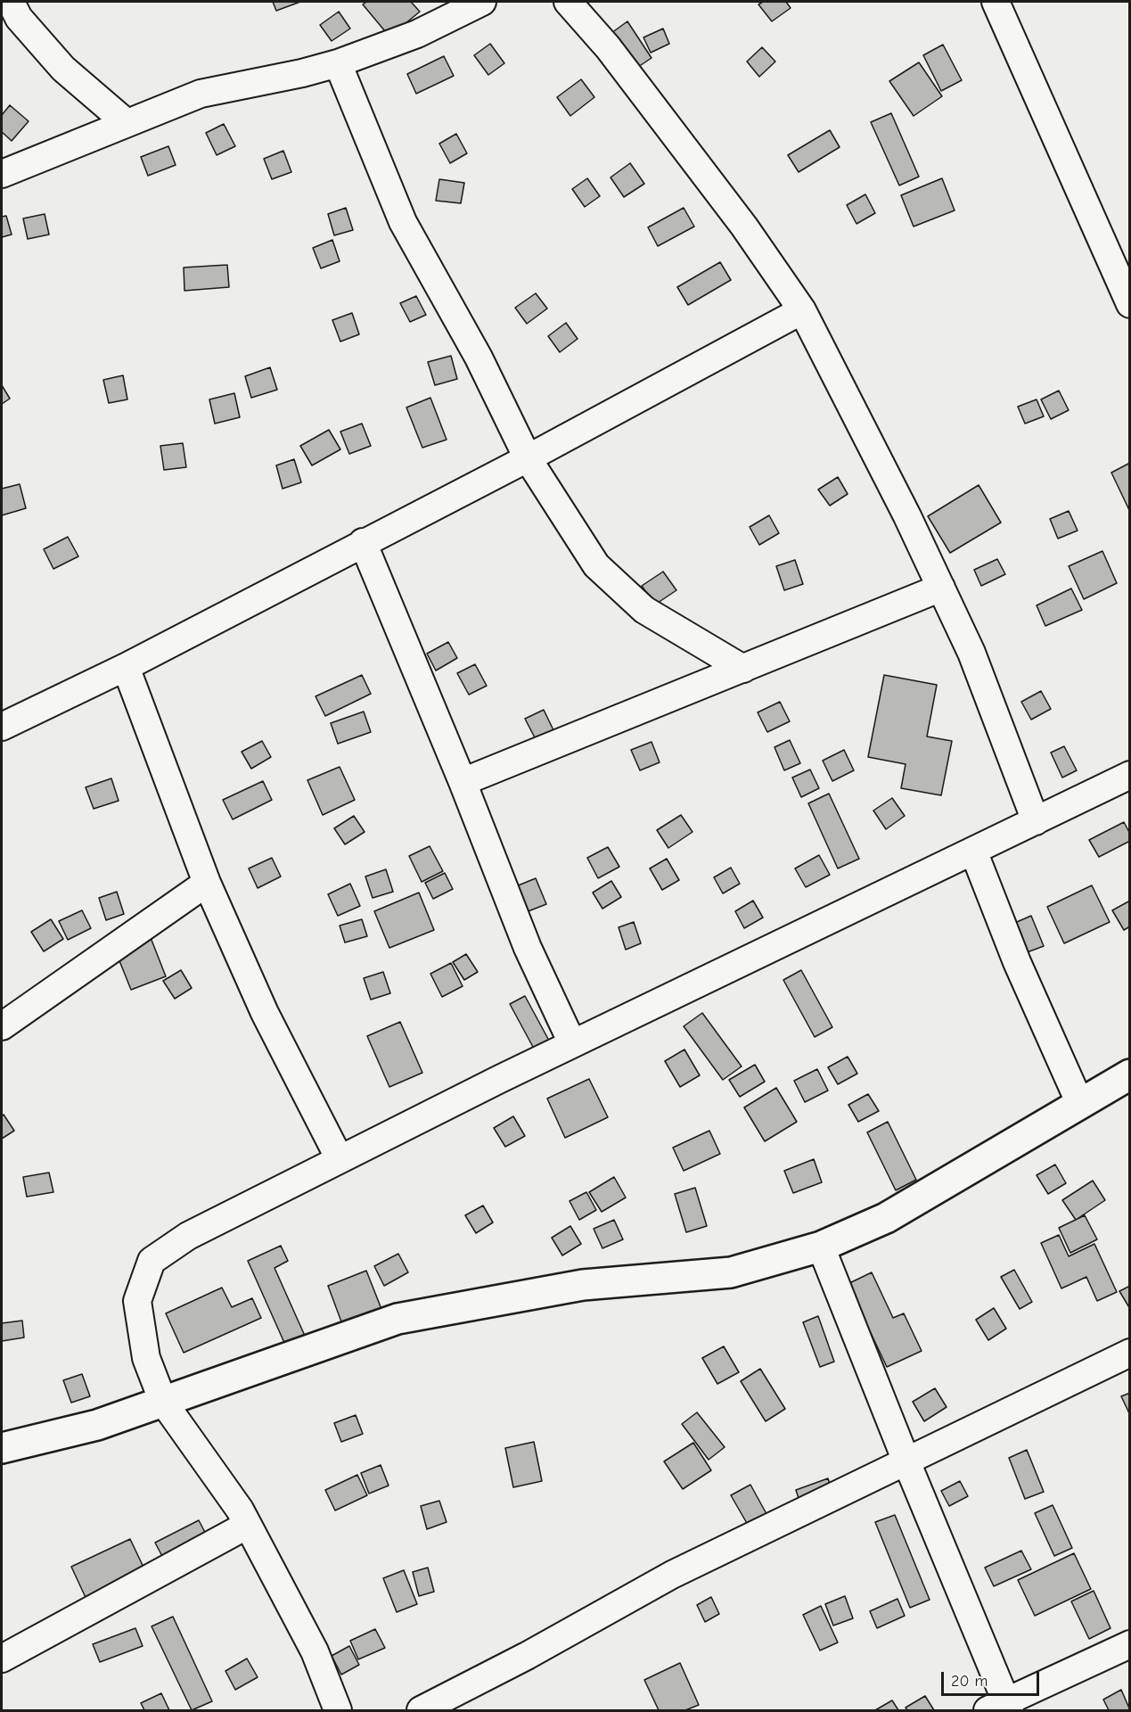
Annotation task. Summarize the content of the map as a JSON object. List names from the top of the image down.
{
  "scale_bar": "20 m"
}
